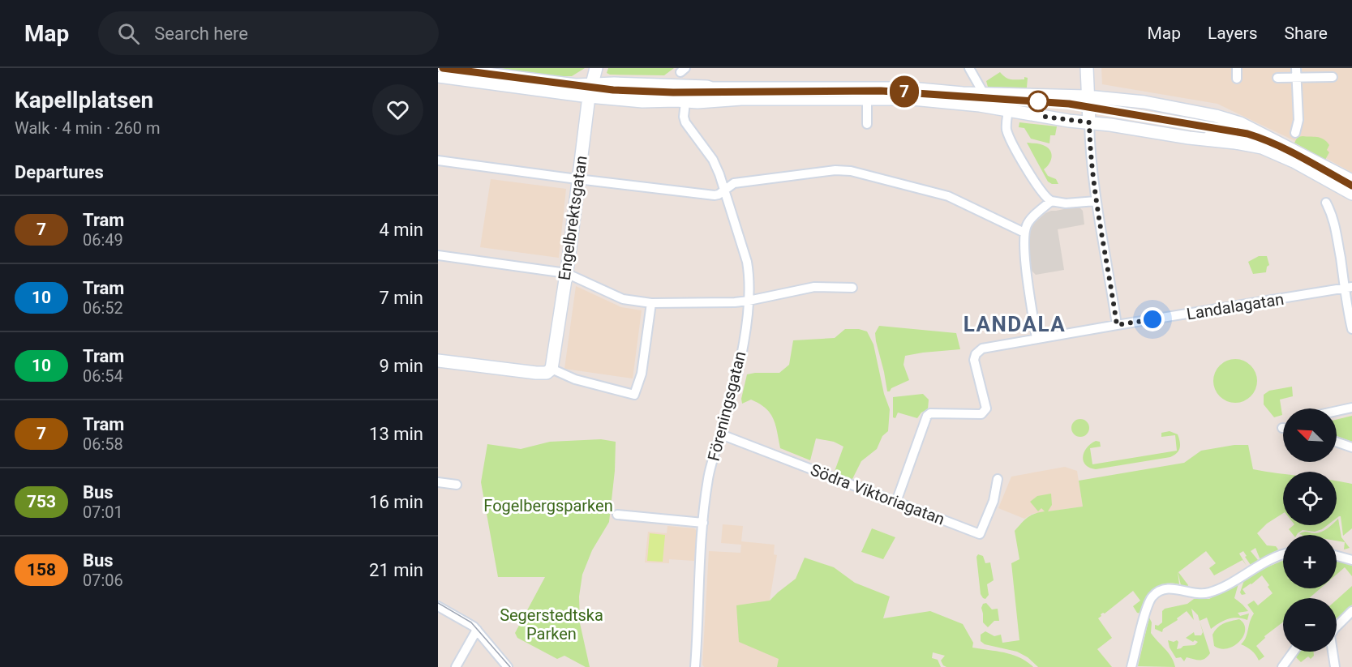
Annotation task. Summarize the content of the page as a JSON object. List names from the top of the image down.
{
  "streets": {
    "street": [
      "Engelbrektsgatan",
      "Landalagatan",
      "Föreningsgatan",
      "Södra Viktoriagatan"
    ]
  },
  "crossings": [
    ["Landalagatan", "Södra Viktoriagatan"],
    ["Föreningsgatan", "Södra Viktoriagatan"]
  ],
  "districts": ["LANDALA"],
  "parks": ["Fogelbergsparken", "Segerstedtska Parken"],
  "lines": ["tram line 7"],
  "north": "top left",
  "page": {
    "header": "Map",
    "search": "Search here",
    "nav": ["Map", "Layers", "Share"],
    "heading": [
      ["Kapellplatsen", "Walk · 4 min · 260 m"],
      "Departures"
    ],
    "on_map": "7",
    "list": [
      {
        "mark": "7",
        "name": "Tram",
        "note": "06:49",
        "value": "4 min"
      },
      {
        "mark": "10",
        "name": "Tram",
        "note": "06:52",
        "value": "7 min"
      },
      {
        "mark": "10",
        "name": "Tram",
        "note": "06:54",
        "value": "9 min"
      },
      {
        "mark": "7",
        "name": "Tram",
        "note": "06:58",
        "value": "13 min"
      },
      {
        "mark": "753",
        "name": "Bus",
        "note": "07:01",
        "value": "16 min"
      },
      {
        "mark": "158",
        "name": "Bus",
        "note": "07:06",
        "value": "21 min"
      }
    ],
    "map_buttons": ["+", "−"]
  }
}
